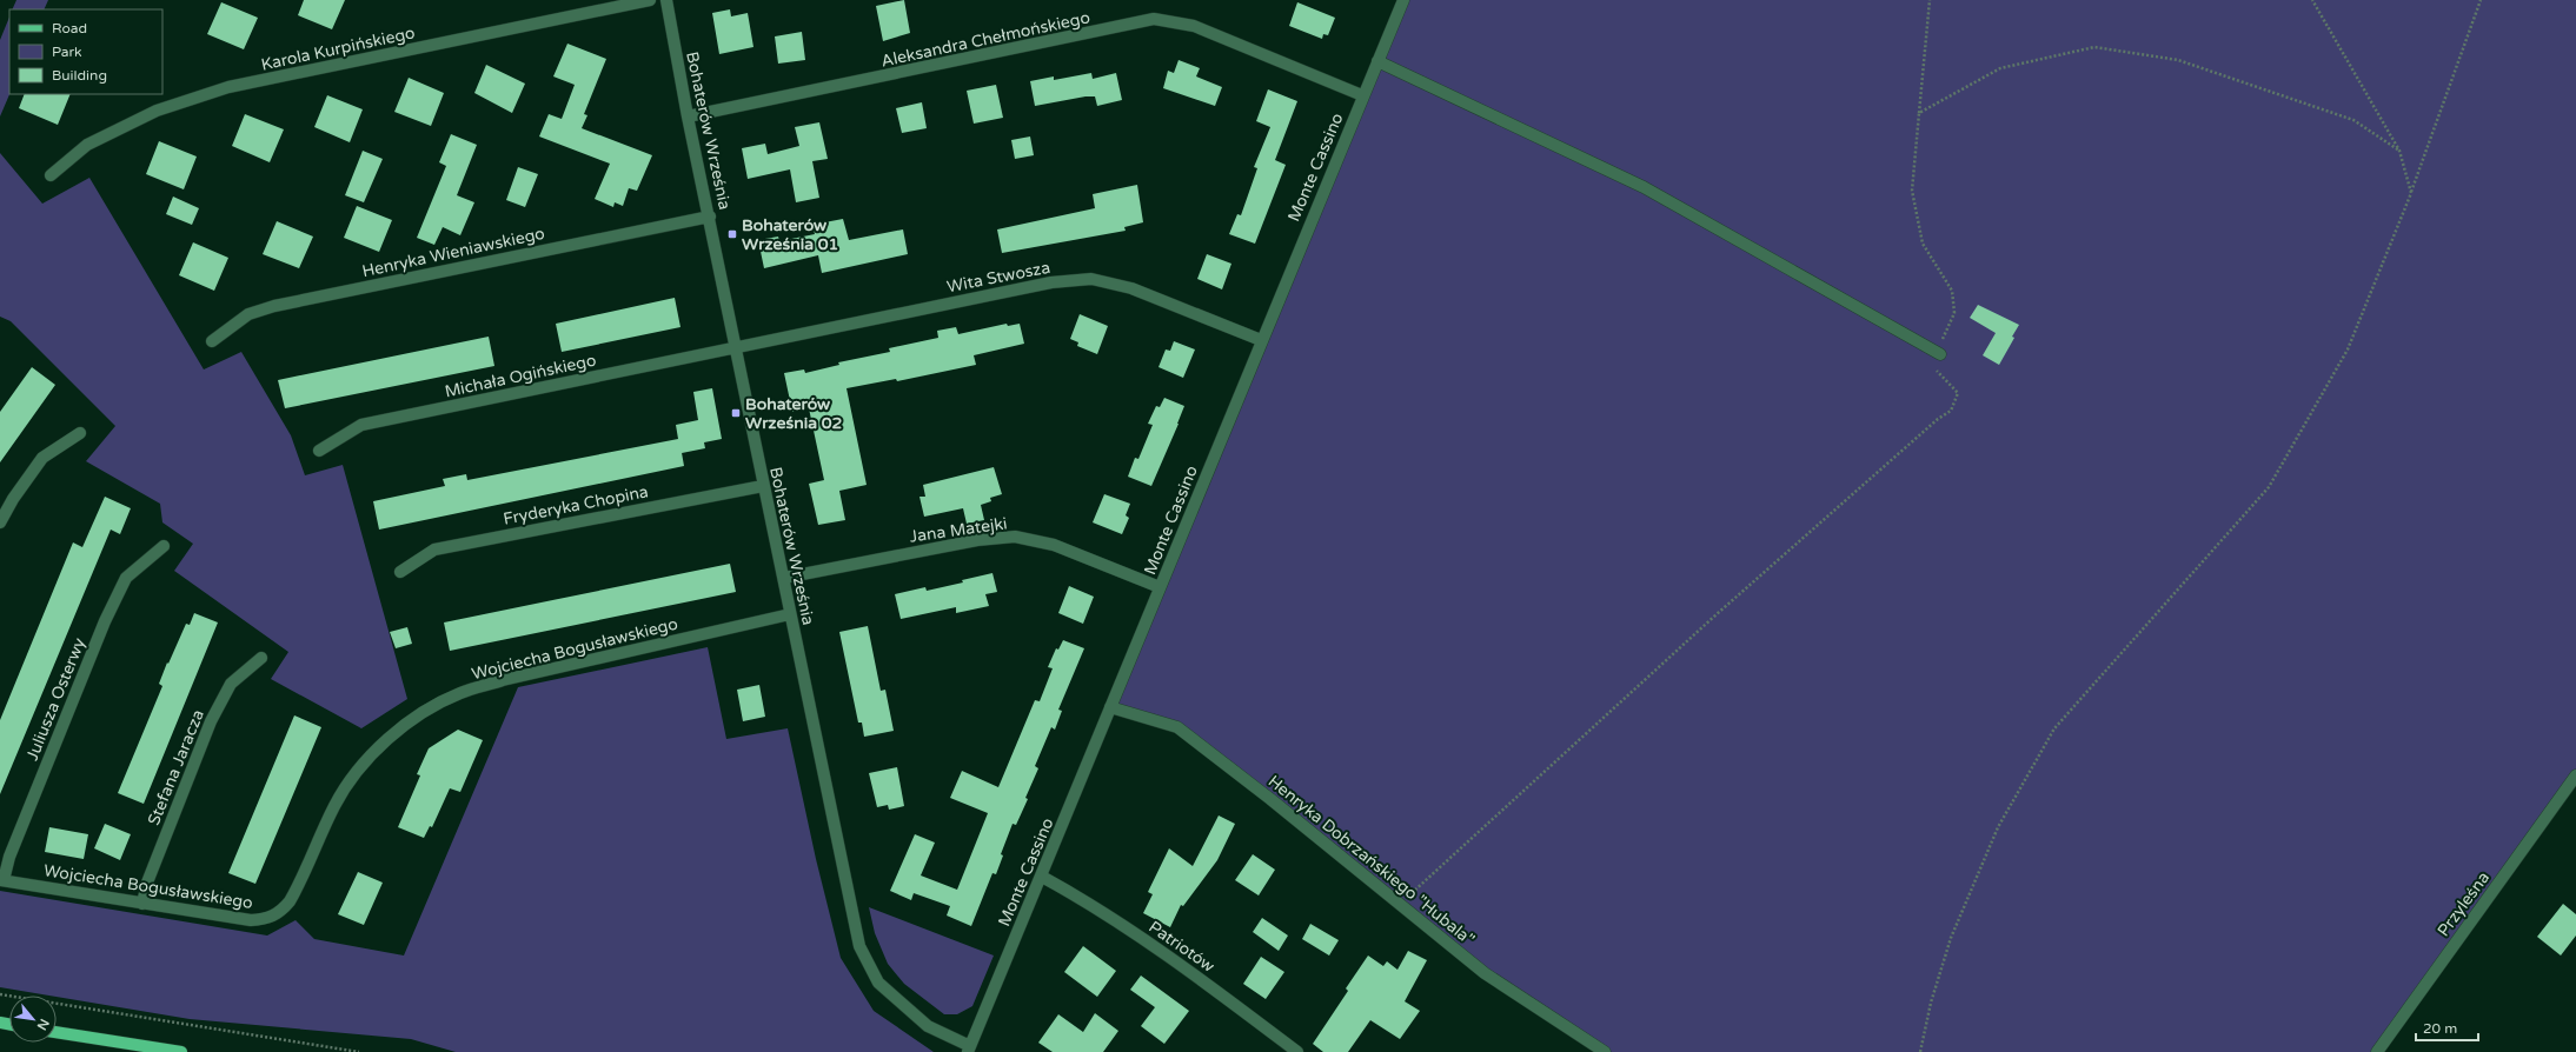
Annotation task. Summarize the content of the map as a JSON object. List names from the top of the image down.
{
  "streets": {
    "street": [
      "Aleksandra Chełmońskiego",
      "Karola Kurpińskiego",
      "Bohaterów Września",
      "Monte Cassino",
      "Henryka Wieniawskiego",
      "Wita Stwosza",
      "Michała Ogińskiego",
      "Fryderyka Chopina",
      "Jana Matejki",
      "Wojciecha Bogusławskiego",
      "Juliusza Osterwy",
      "Stefana Jaracza",
      "Henryka Dobrzańskiego \"Hubala\"",
      "Przyleśna",
      "Patriotów"
    ]
  },
  "crossings": [
    ["Aleksandra Chełmońskiego", "Bohaterów Września"],
    ["Aleksandra Chełmońskiego", "Monte Cassino"],
    ["Bohaterów Września", "Monte Cassino"],
    ["Bohaterów Września", "Henryka Wieniawskiego"],
    ["Bohaterów Września", "Wita Stwosza"],
    ["Bohaterów Września", "Michała Ogińskiego"],
    ["Bohaterów Września", "Fryderyka Chopina"],
    ["Bohaterów Września", "Jana Matejki"],
    ["Bohaterów Września", "Wojciecha Bogusławskiego"],
    ["Monte Cassino", "Wita Stwosza"],
    ["Monte Cassino", "Jana Matejki"],
    ["Monte Cassino", "Henryka Dobrzańskiego \"Hubala\""],
    ["Monte Cassino", "Patriotów"],
    ["Wita Stwosza", "Michała Ogińskiego"],
    ["Wojciecha Bogusławskiego", "Juliusza Osterwy"],
    ["Wojciecha Bogusławskiego", "Stefana Jaracza"]
  ],
  "places": {
    "transit": ["Bohaterów Września 01", "Bohaterów Września 02"]
  },
  "legend": ["Road", "Park", "Building"],
  "scale_bar": "20 m",
  "north": "bottom right"
}
